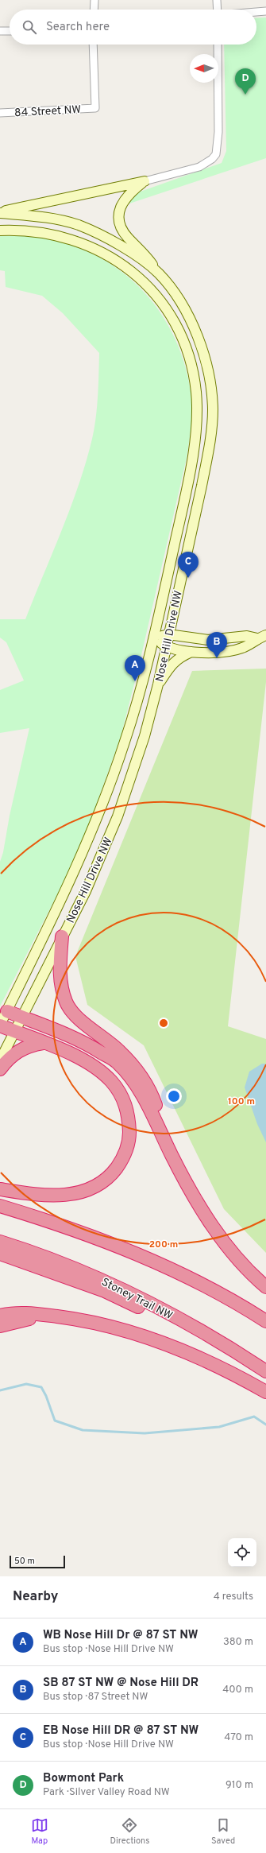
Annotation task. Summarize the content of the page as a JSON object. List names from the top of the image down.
{
  "streets": {
    "highway": ["Stoney Trail NW"],
    "main road": ["Nose Hill Drive NW"],
    "street": ["84 Street NW"]
  },
  "scale_bar": "50 m",
  "north": "left",
  "page": {
    "search": "Search here",
    "pins": [
      "D",
      "C",
      "B",
      "A"
    ],
    "scale": "50 m",
    "heading": ["Nearby", "4 results"],
    "list": [
      {
        "mark": "A",
        "name": "WB Nose Hill Dr @ 87 ST NW",
        "note": "Bus stop · Nose Hill Drive NW",
        "value": "380 m"
      },
      {
        "mark": "B",
        "name": "SB 87 ST NW @ Nose Hill DR",
        "note": "Bus stop · 87 Street NW",
        "value": "400 m"
      },
      {
        "mark": "C",
        "name": "EB Nose Hill DR @ 87 ST NW",
        "note": "Bus stop · Nose Hill Drive NW",
        "value": "470 m"
      },
      {
        "mark": "D",
        "name": "Bowmont Park",
        "note": "Park · Silver Valley Road NW",
        "value": "910 m"
      }
    ],
    "nav": ["Map", "Directions", "Saved"]
  },
  "rings": ["100 m", "200 m"]
}
